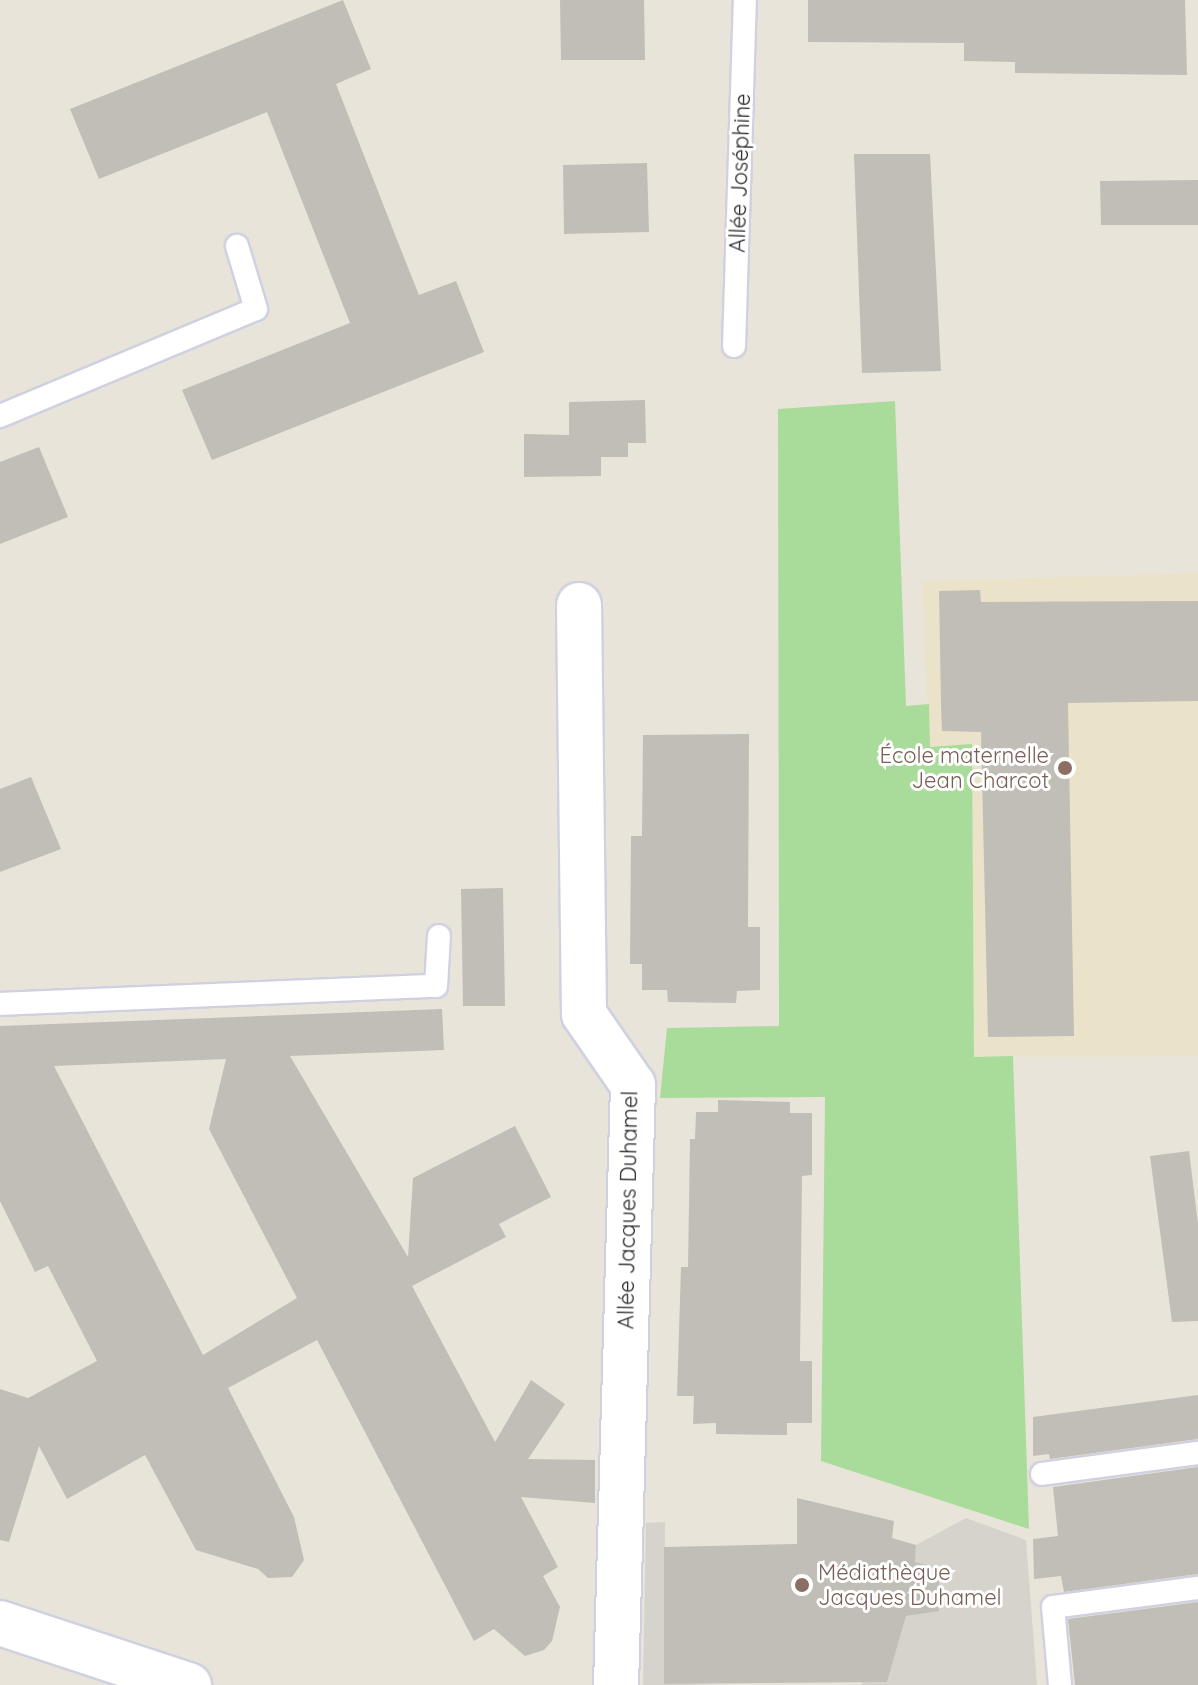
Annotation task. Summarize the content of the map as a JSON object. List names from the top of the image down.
{
  "streets": {
    "street": ["Allée Jacques Duhamel"],
    "lane": ["Allée Joséphine"]
  },
  "places": ["École maternelle Jean Charcot", "Médiathèque Jacques Duhamel"]
}
